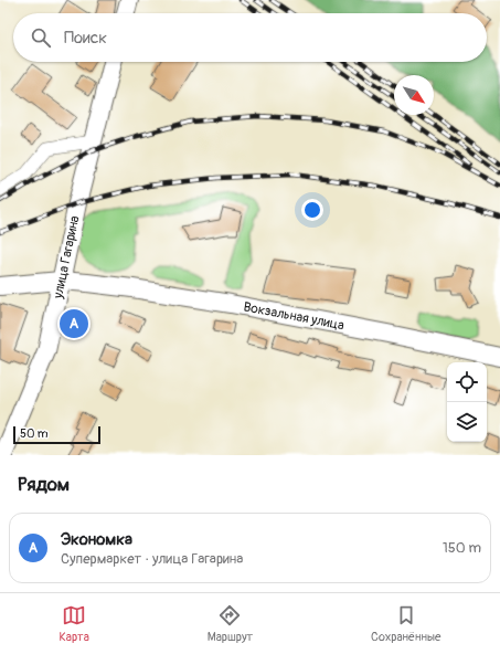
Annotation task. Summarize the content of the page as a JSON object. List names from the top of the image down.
{
  "streets": {
    "main road": ["улица Гагарина", "Вокзальная улица"]
  },
  "crossings": [
    ["улица Гагарина", "Вокзальная улица"]
  ],
  "scale_bar": "50 m",
  "north": "bottom right",
  "page": {
    "search": "Поиск",
    "pins": "A",
    "scale": "50 m",
    "heading": "Рядом",
    "list": [
      {
        "mark": "A",
        "name": "Экономка",
        "note": "Супермаркет · улица Гагарина",
        "value": "150 m"
      }
    ],
    "nav": ["Карта", "Маршрут", "Сохранённые"]
  }
}
